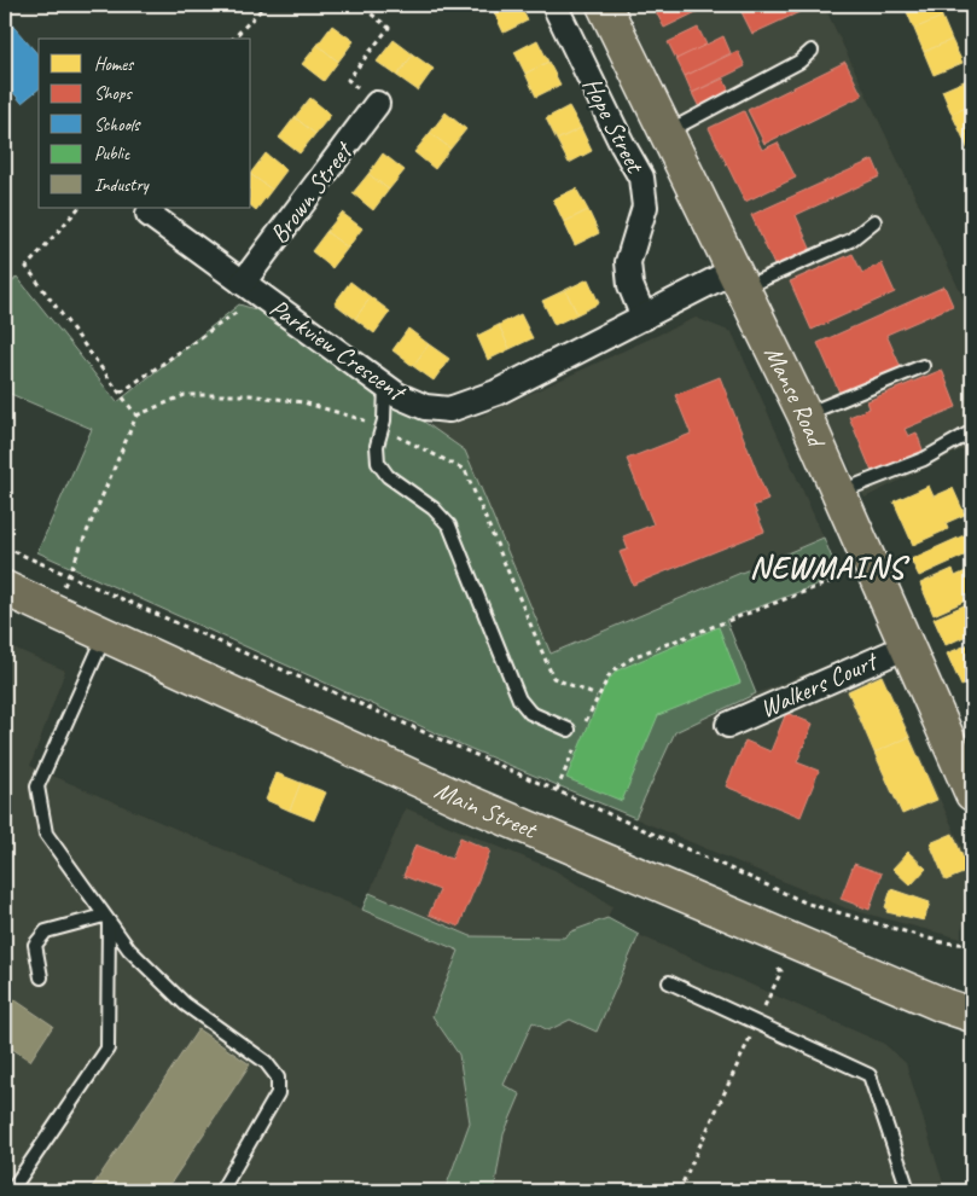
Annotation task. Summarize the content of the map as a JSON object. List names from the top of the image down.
{
  "streets": {
    "main road": ["Manse Road", "Main Street"],
    "street": [
      "Hope Street",
      "Brown Street",
      "Parkview Crescent",
      "Walkers Court"
    ]
  },
  "crossings": [
    ["Hope Street", "Parkview Crescent"],
    ["Brown Street", "Parkview Crescent"],
    ["Parkview Crescent", "Manse Road"],
    ["Manse Road", "Walkers Court"]
  ],
  "districts": ["NEWMAINS"],
  "legend": [
    "Homes",
    "Shops",
    "Schools",
    "Public",
    "Industry"
  ]
}
